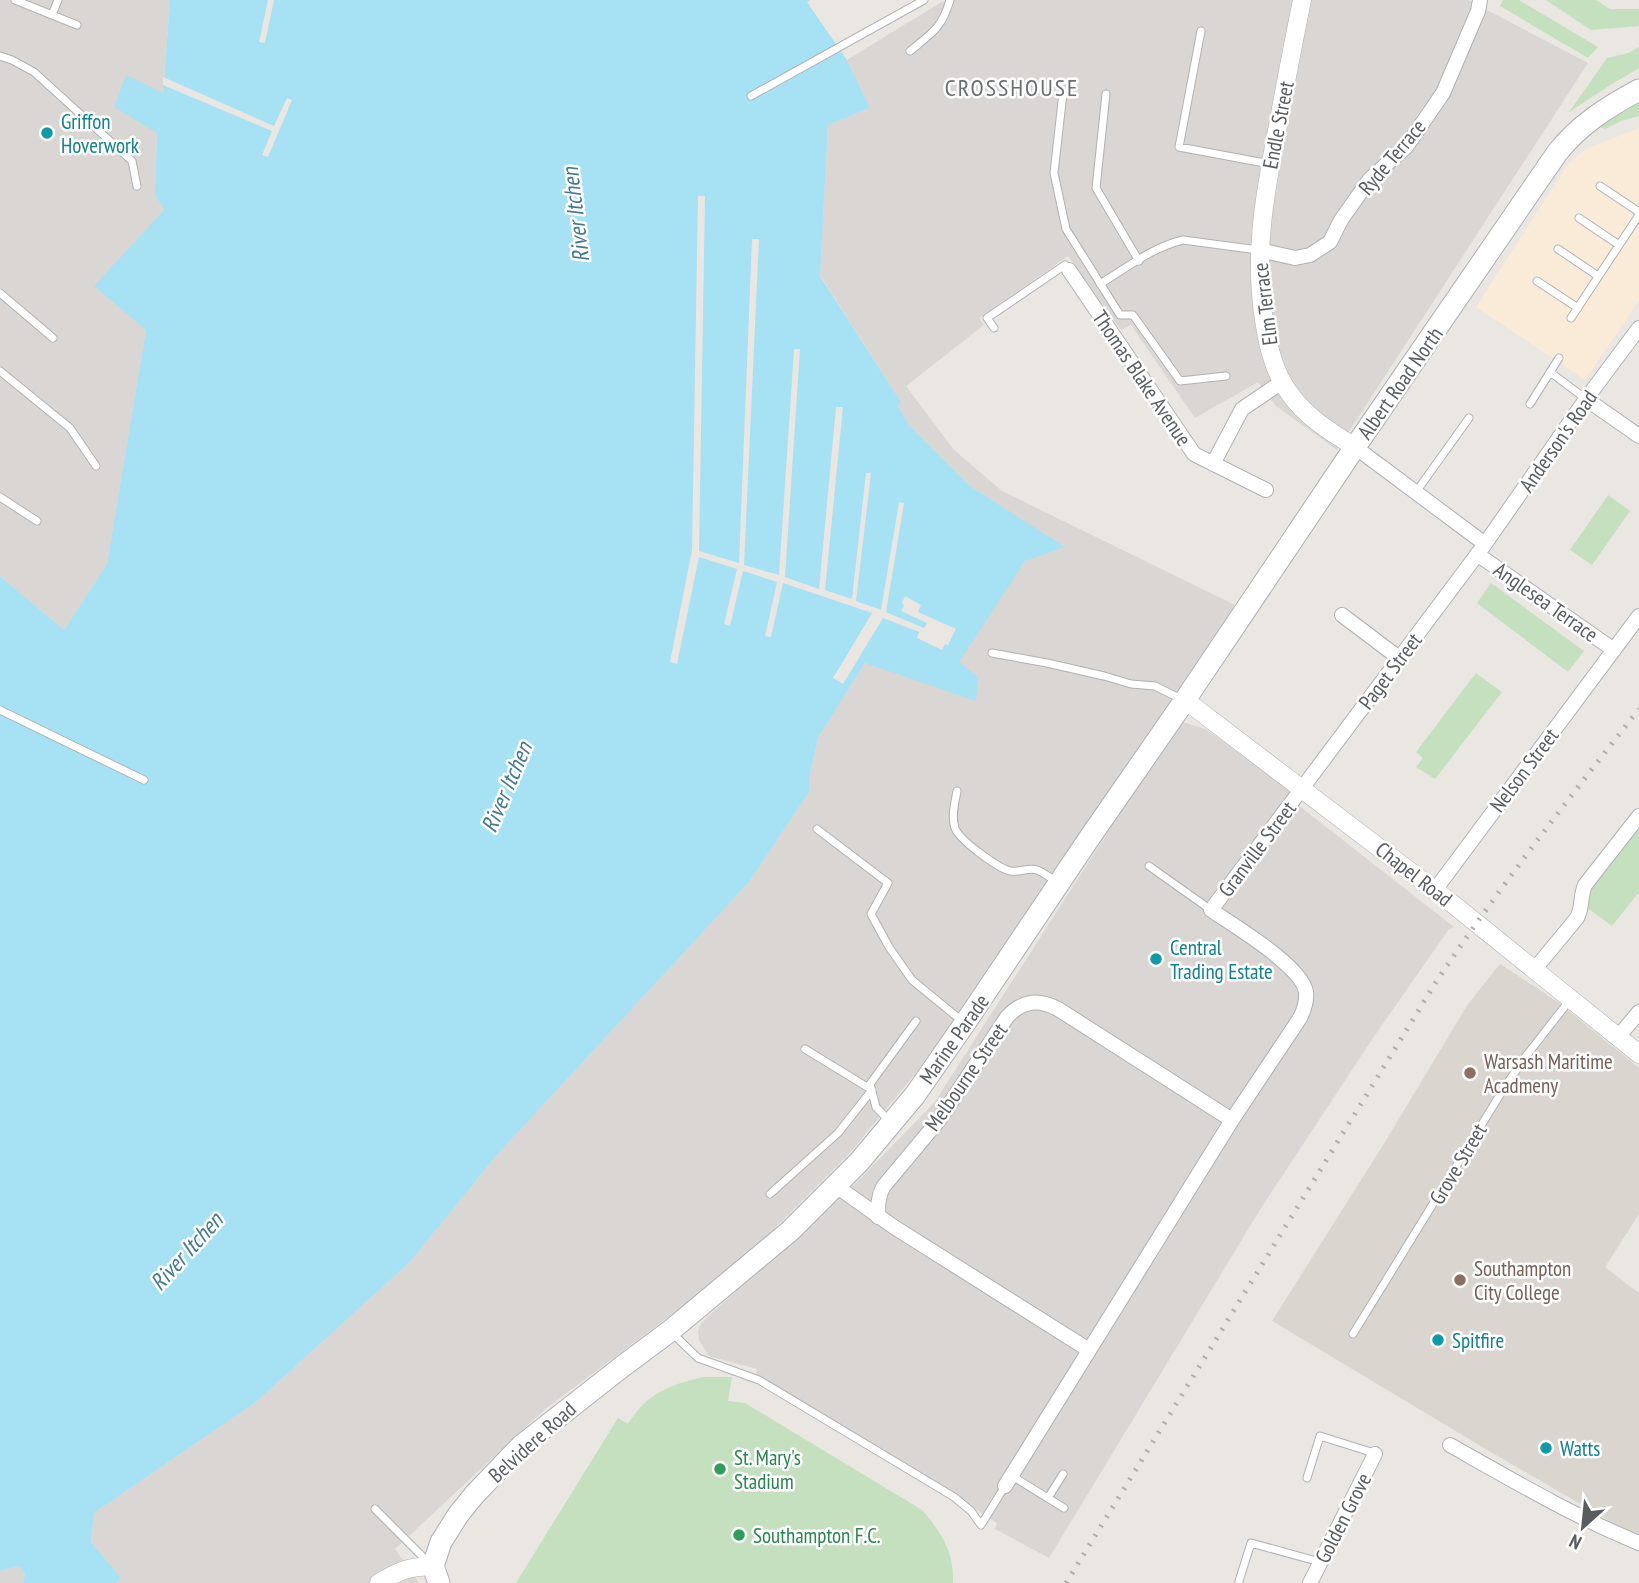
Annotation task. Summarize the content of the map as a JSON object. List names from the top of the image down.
{
  "streets": {
    "main road": ["Albert Road North", "Marine Parade", "Belvidere Road"],
    "street": [
      "Endle Street",
      "Ryde Terrace",
      "Elm Terrace",
      "Thomas Blake Avenue",
      "Anderson's Road",
      "Anglesea Terrace",
      "Paget Street",
      "Nelson Street",
      "Granville Street",
      "Chapel Road",
      "Melbourne Street",
      "Golden Grove"
    ],
    "lane": ["Grove Street"]
  },
  "crossings": [
    ["Endle Street", "Ryde Terrace"],
    ["Endle Street", "Elm Terrace"],
    ["Ryde Terrace", "Elm Terrace"],
    ["Elm Terrace", "Albert Road North"],
    ["Elm Terrace", "Anglesea Terrace"],
    ["Albert Road North", "Anglesea Terrace"],
    ["Albert Road North", "Chapel Road"],
    ["Albert Road North", "Marine Parade"],
    ["Anderson's Road", "Anglesea Terrace"],
    ["Anderson's Road", "Paget Street"],
    ["Anglesea Terrace", "Paget Street"],
    ["Anglesea Terrace", "Nelson Street"],
    ["Paget Street", "Granville Street"],
    ["Paget Street", "Chapel Road"],
    ["Nelson Street", "Chapel Road"],
    ["Granville Street", "Chapel Road"],
    ["Chapel Road", "Marine Parade"],
    ["Chapel Road", "Grove Street"],
    ["Marine Parade", "Belvidere Road"]
  ],
  "districts": ["CROSSHOUSE"],
  "water": ["River Itchen"],
  "places": [
    "Griffon Hoverwork",
    "Central Trading Estate",
    "Warsash Maritime Acadmeny",
    "Southampton City College",
    "Spitfire",
    "Watts",
    "St. Mary's Stadium",
    "Southampton F.C."
  ],
  "north": "bottom left"
}
